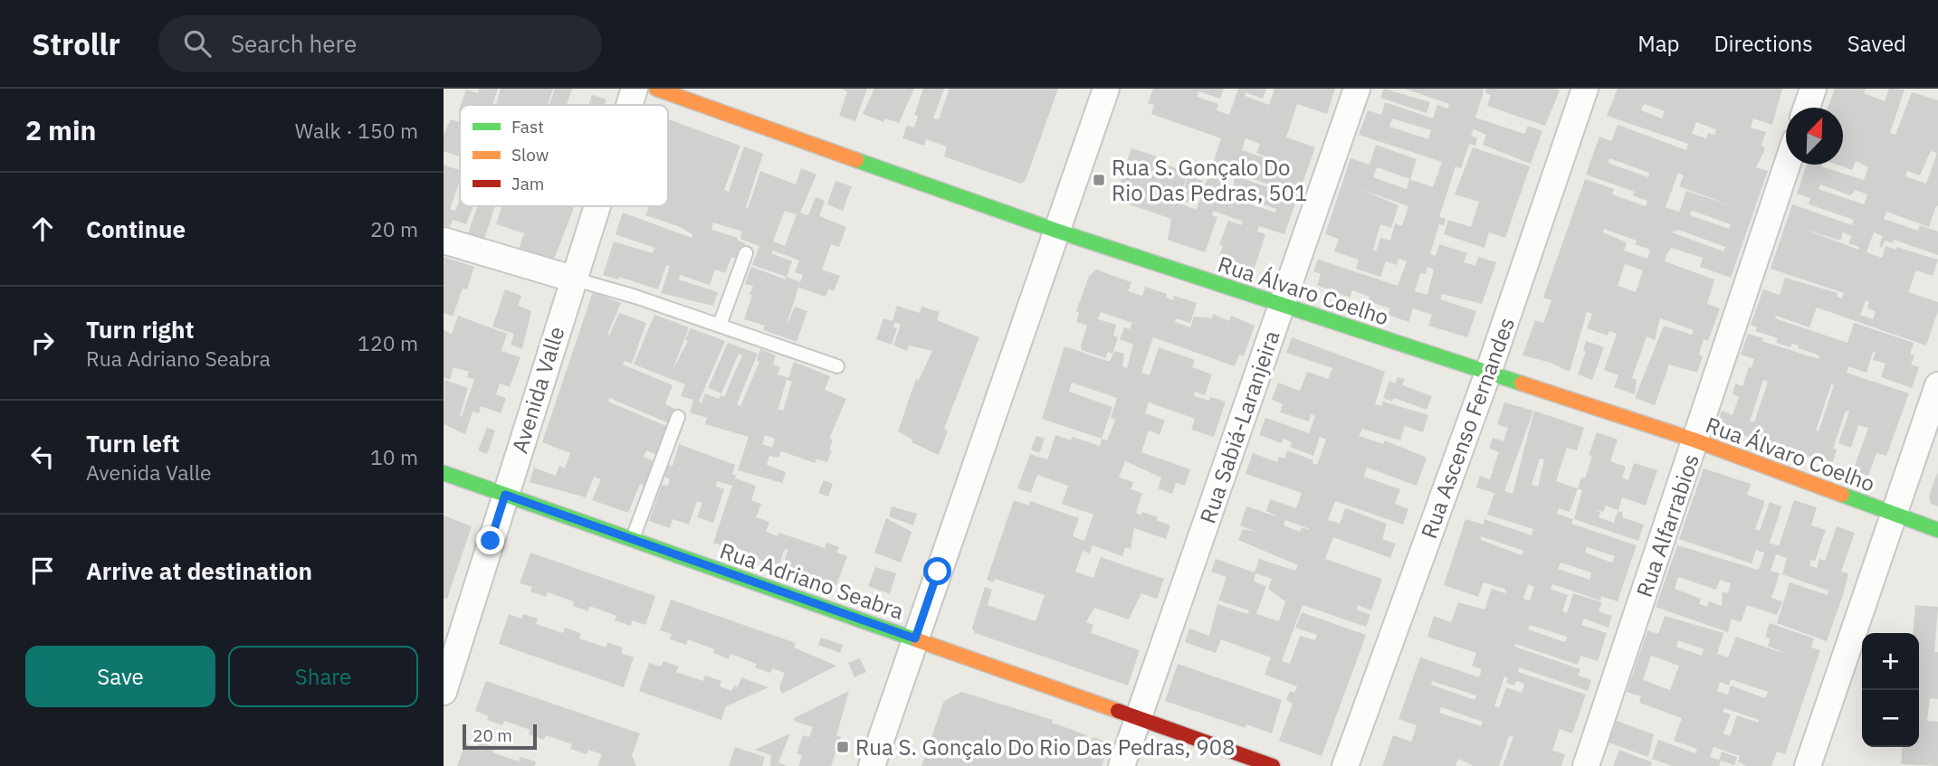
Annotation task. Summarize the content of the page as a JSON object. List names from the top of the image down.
{
  "streets": {
    "street": [
      "Rua Álvaro Coelho",
      "Avenida Valle",
      "Rua Sabiá-Laranjeira",
      "Rua Ascenso Fernandes",
      "Rua Alfarrabios",
      "Rua Adriano Seabra"
    ]
  },
  "crossings": [
    ["Rua Álvaro Coelho", "Rua Sabiá-Laranjeira"],
    ["Rua Álvaro Coelho", "Rua Ascenso Fernandes"],
    ["Rua Álvaro Coelho", "Rua Alfarrabios"],
    ["Avenida Valle", "Rua Adriano Seabra"],
    ["Rua Sabiá-Laranjeira", "Rua Adriano Seabra"]
  ],
  "places": {
    "transit": ["Rua S. Gonçalo Do Rio Das Pedras, 501", "Rua S. Gonçalo Do Rio Das Pedras, 908"]
  },
  "legend": ["Fast", "Slow", "Jam"],
  "scale_bar": "20 m",
  "north": "top right",
  "page": {
    "header": "Strollr",
    "search": "Search here",
    "nav": ["Map", "Directions", "Saved"],
    "heading": ["2 min", "Walk · 150 m"],
    "list": [
      ["Continue", "20 m"],
      ["Turn right", "Rua Adriano Seabra", "120 m"],
      ["Turn left", "Avenida Valle", "10 m"],
      "Arrive at destination"
    ],
    "buttons": ["Save", "Share"],
    "map_buttons": ["+", "−"],
    "scale": "20 m"
  }
}
